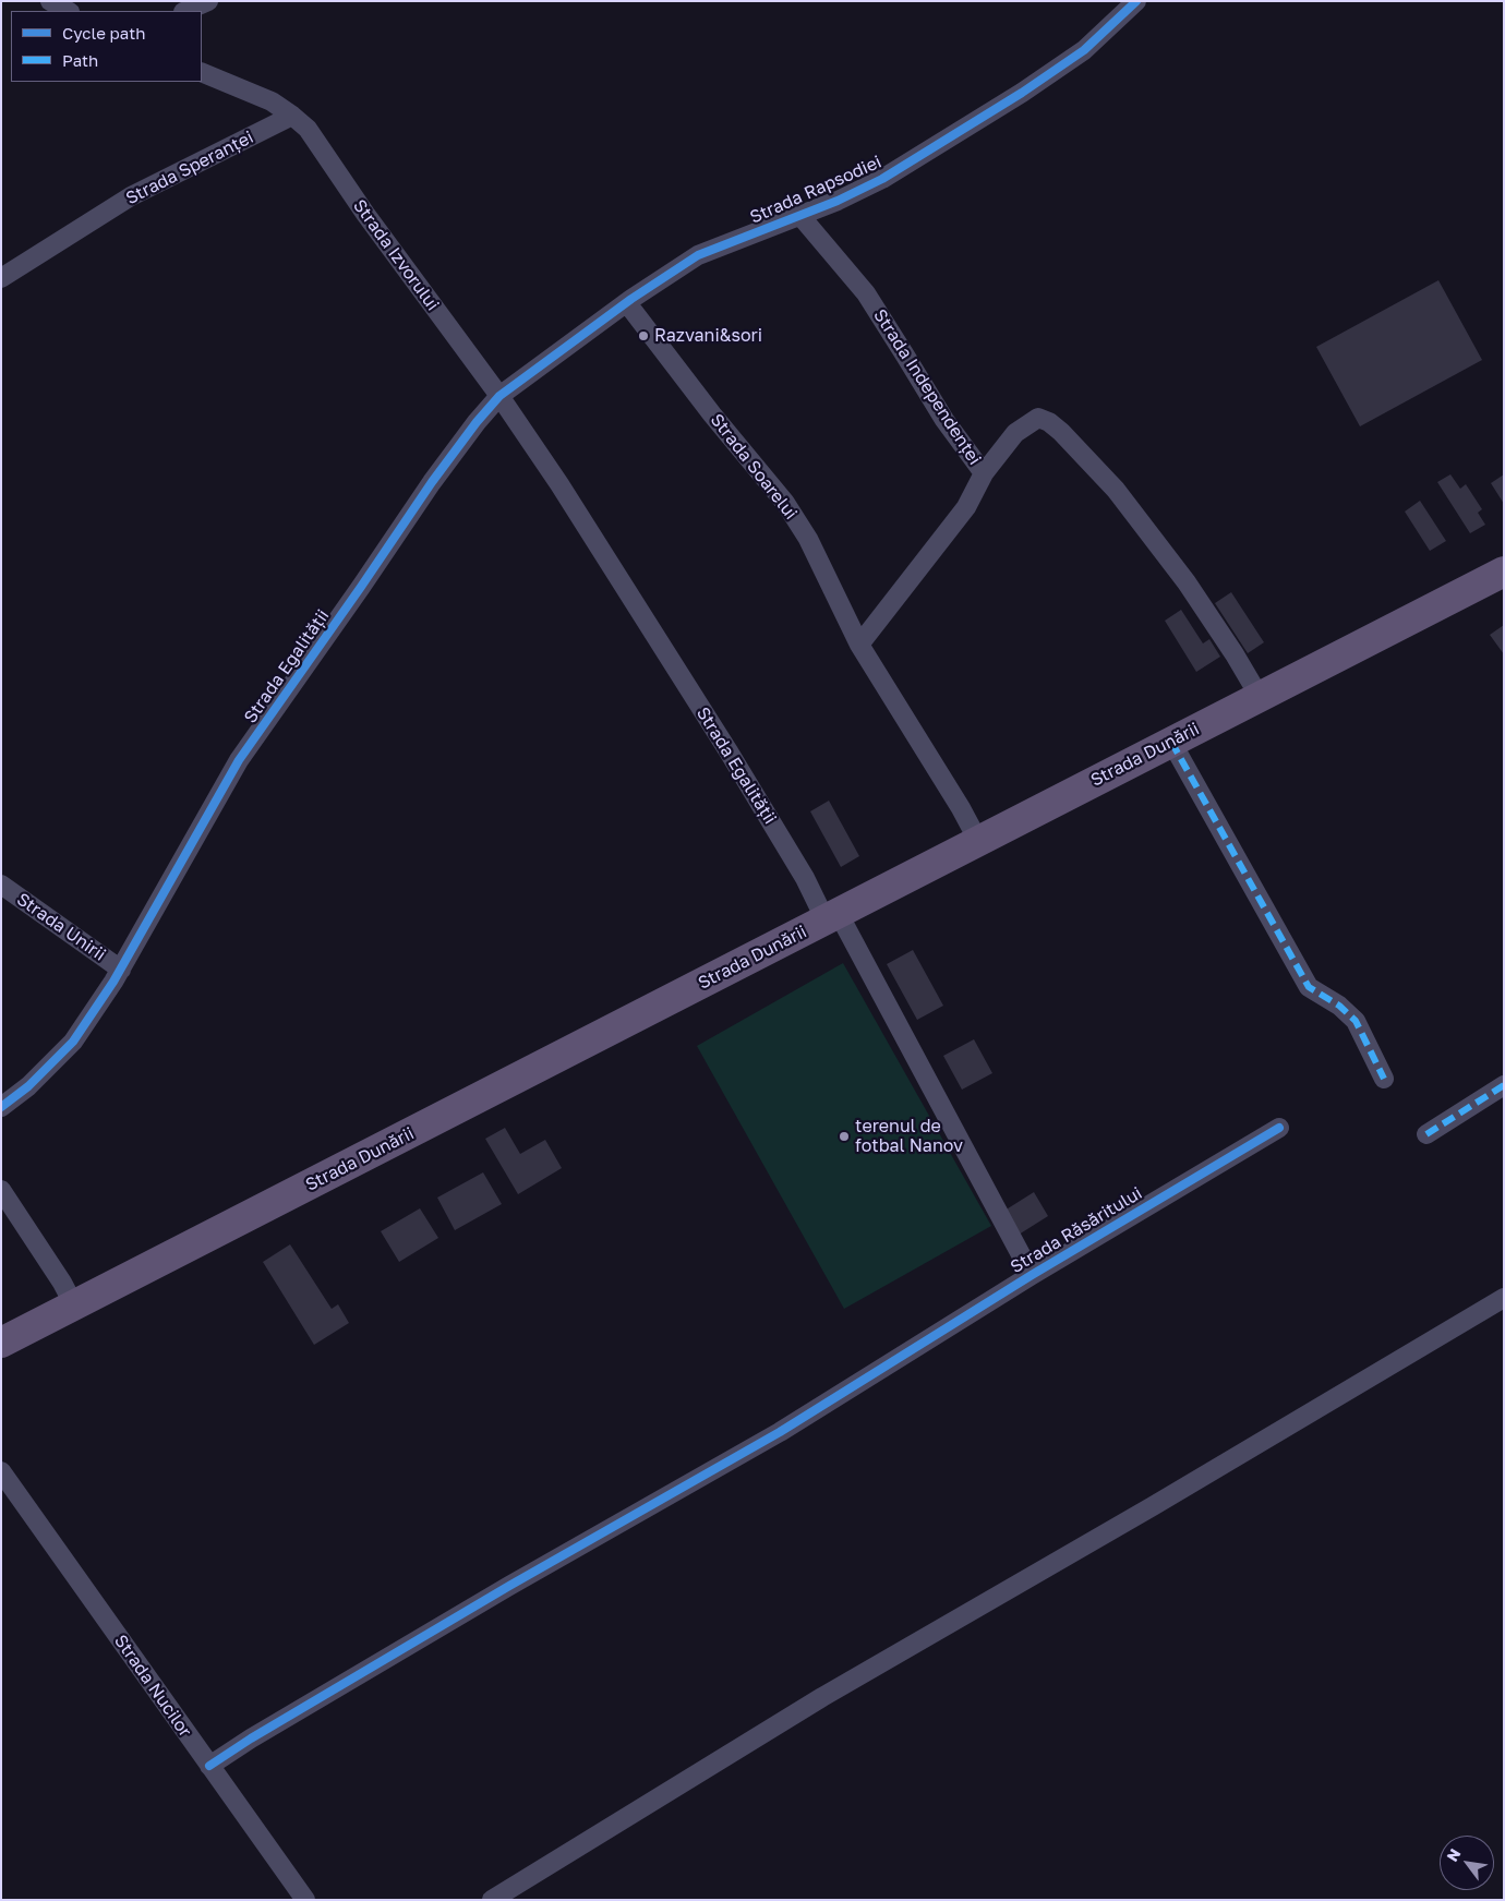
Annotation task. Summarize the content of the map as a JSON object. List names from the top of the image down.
{
  "streets": {
    "main road": ["Strada Dunării"],
    "street": [
      "Strada Speranței",
      "Strada Rapsodiei",
      "Strada Izvorului",
      "Strada Independenței",
      "Strada Soarelui",
      "Strada Egalității",
      "Strada Unirii",
      "Strada Răsăritului",
      "Strada Nucilor"
    ]
  },
  "crossings": [
    ["Strada Speranței", "Strada Izvorului"],
    ["Strada Rapsodiei", "Strada Izvorului"],
    ["Strada Rapsodiei", "Strada Independenței"],
    ["Strada Rapsodiei", "Strada Soarelui"],
    ["Strada Rapsodiei", "Strada Egalității"],
    ["Strada Izvorului", "Strada Egalității"],
    ["Strada Independenței", "Strada Dunării"],
    ["Strada Soarelui", "Strada Dunării"],
    ["Strada Egalității", "Strada Dunării"],
    ["Strada Egalității", "Strada Unirii"],
    ["Strada Egalității", "Strada Răsăritului"],
    ["Strada Dunării", "Strada Răsăritului"],
    ["Strada Răsăritului", "Strada Nucilor"]
  ],
  "places": ["Razvani&sori", "terenul de fotbal Nanov"],
  "legend": ["Cycle path", "Path"],
  "north": "top left"
}
